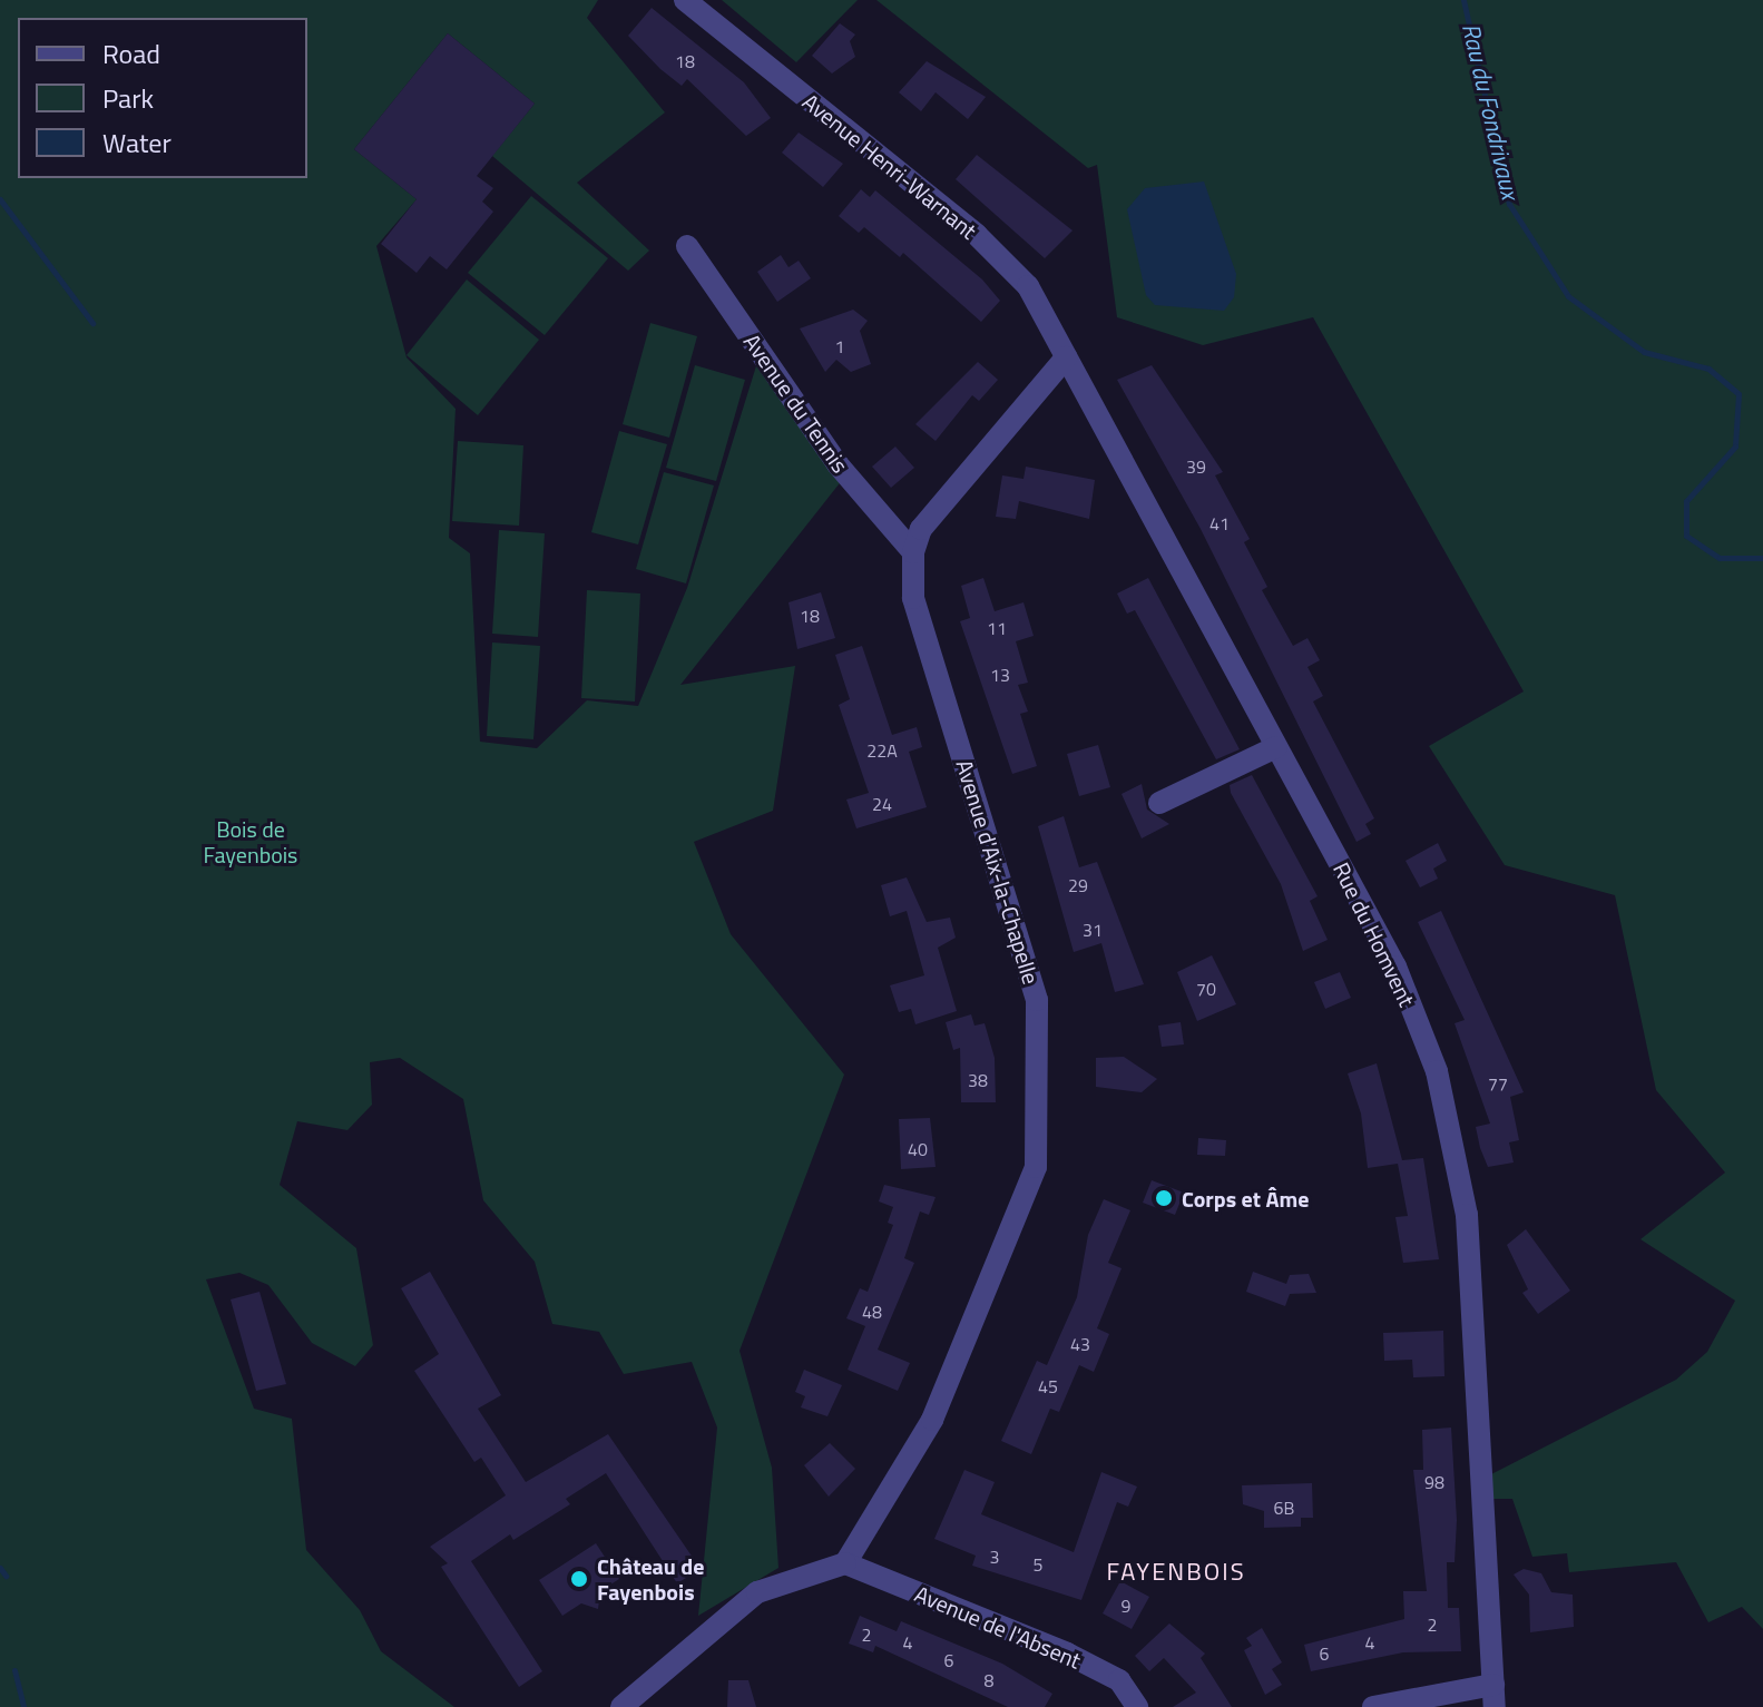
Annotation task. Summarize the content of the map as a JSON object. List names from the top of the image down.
{
  "streets": {
    "street": [
      "Avenue Henri-Warnant",
      "Avenue du Tennis",
      "Avenue d'Aix-la-Chapelle",
      "Rue du Homvent",
      "Avenue de l'Absent"
    ]
  },
  "crossings": [
    ["Avenue Henri-Warnant", "Avenue d'Aix-la-Chapelle"],
    ["Avenue Henri-Warnant", "Rue du Homvent"],
    ["Avenue du Tennis", "Avenue d'Aix-la-Chapelle"],
    ["Avenue d'Aix-la-Chapelle", "Rue du Homvent"],
    ["Avenue d'Aix-la-Chapelle", "Avenue de l'Absent"]
  ],
  "districts": ["FAYENBOIS"],
  "water": ["Rau du Fondrivaux"],
  "parks": ["Bois de Fayenbois"],
  "places": ["Corps et Âme", "Château de Fayenbois"],
  "house_numbers": [
    "18",
    "1",
    "39",
    "41",
    "18",
    "11",
    "13",
    "22A",
    "24",
    "29",
    "31",
    "70",
    "38",
    "77",
    "40",
    "48",
    "43",
    "45",
    "98",
    "6B",
    "3",
    "5",
    "9",
    "2",
    "2",
    "4",
    "4",
    "6",
    "6",
    "8"
  ],
  "legend": ["Road", "Park", "Water"]
}
